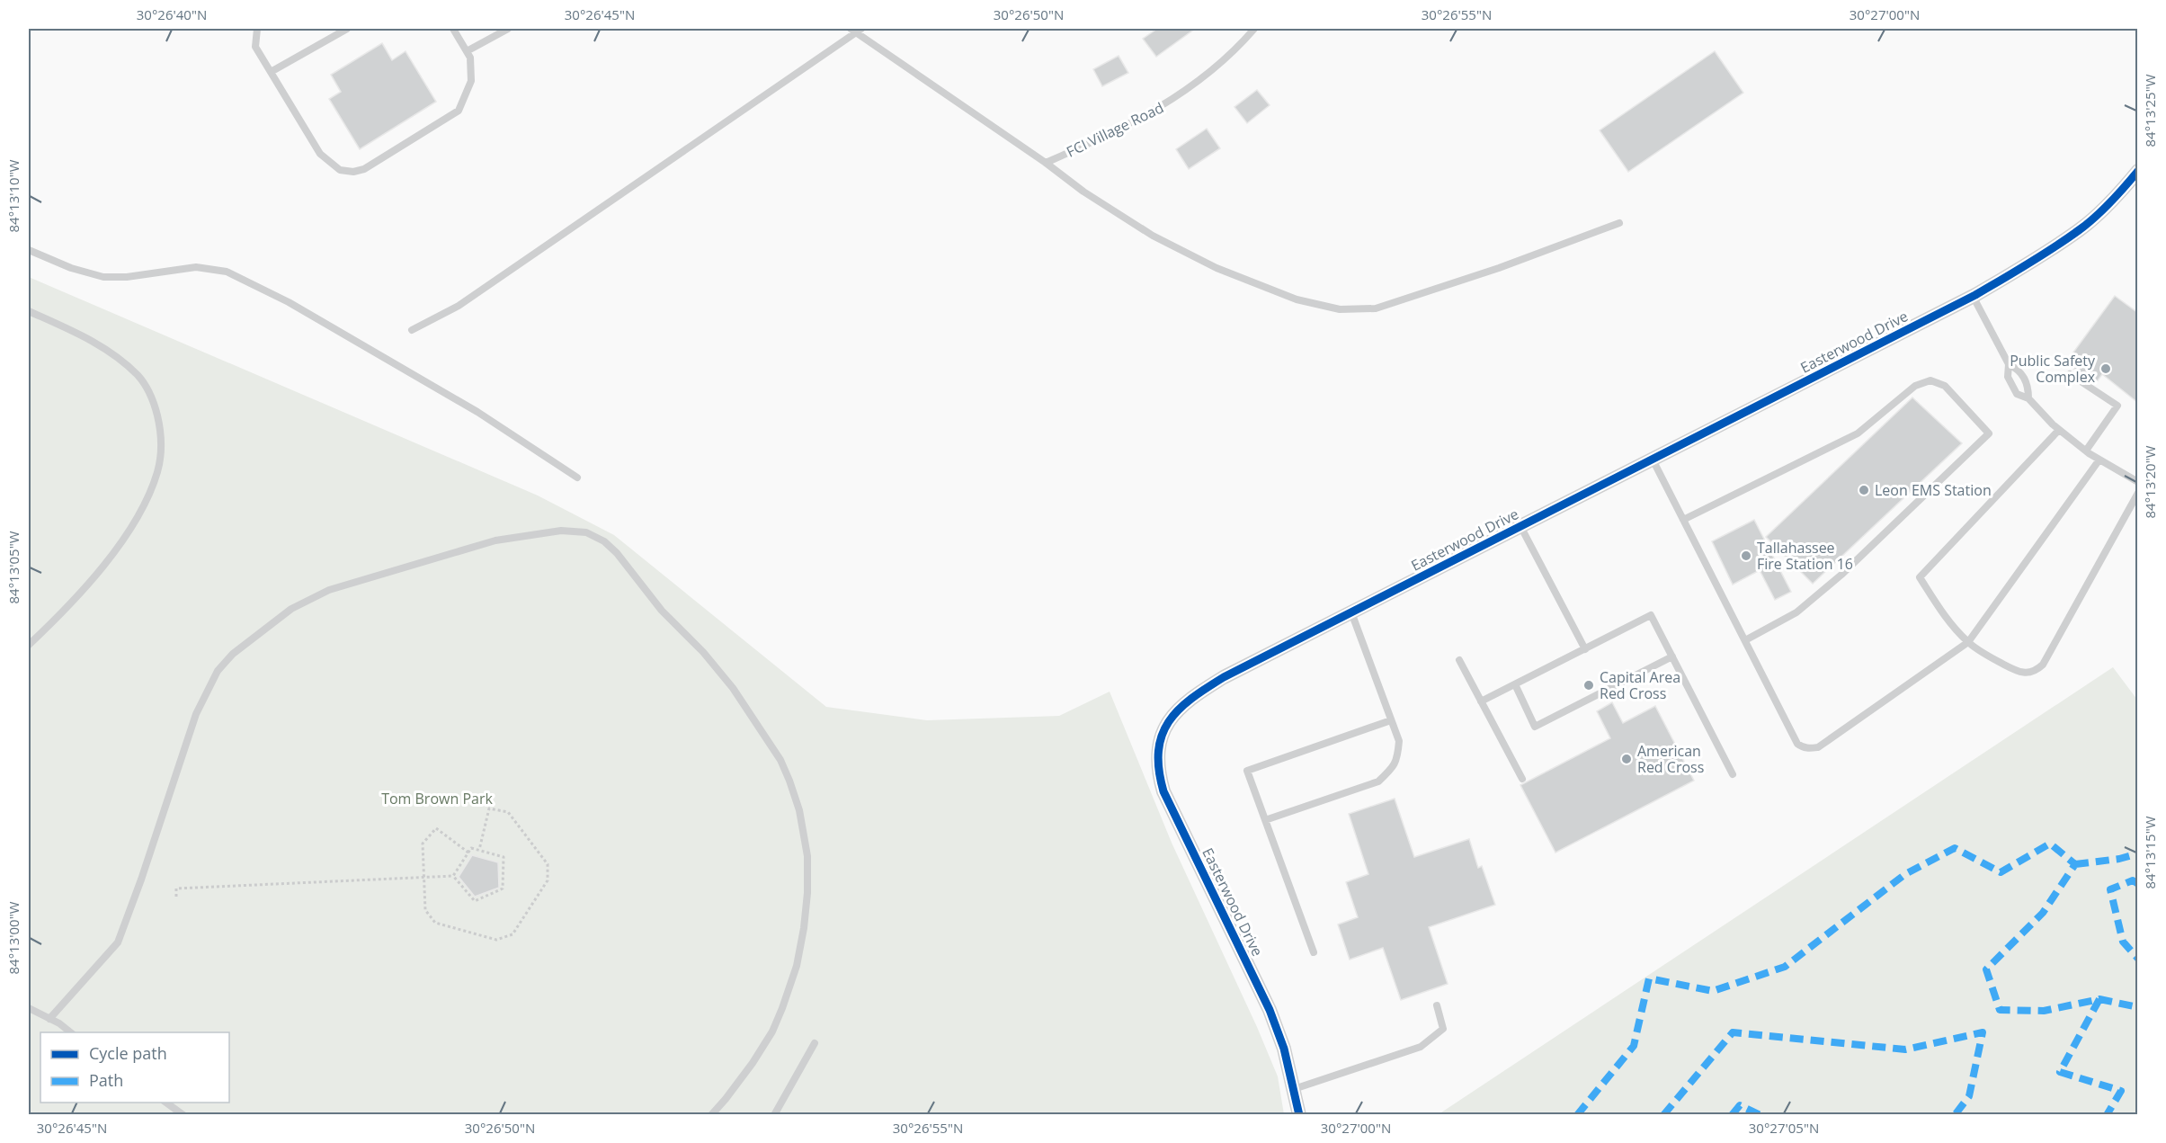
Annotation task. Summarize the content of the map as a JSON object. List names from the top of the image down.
{
  "streets": {
    "street": ["Easterwood Drive"],
    "lane": ["FCI Village Road"]
  },
  "parks": ["Tom Brown Park"],
  "places": [
    "Public Safety Complex",
    "Leon EMS Station",
    "Tallahassee Fire Station 16",
    "Capital Area Red Cross",
    "American Red Cross"
  ],
  "legend": ["Cycle path", "Path"],
  "coordinates": [
    "30°26'40\"N",
    "30°26'45\"N",
    "30°26'50\"N",
    "30°26'55\"N",
    "30°27'00\"N",
    "84°13'25\"W",
    "84°13'10\"W",
    "84°13'20\"W",
    "84°13'05\"W",
    "84°13'15\"W",
    "84°13'00\"W",
    "30°27'05\"N"
  ]
}
